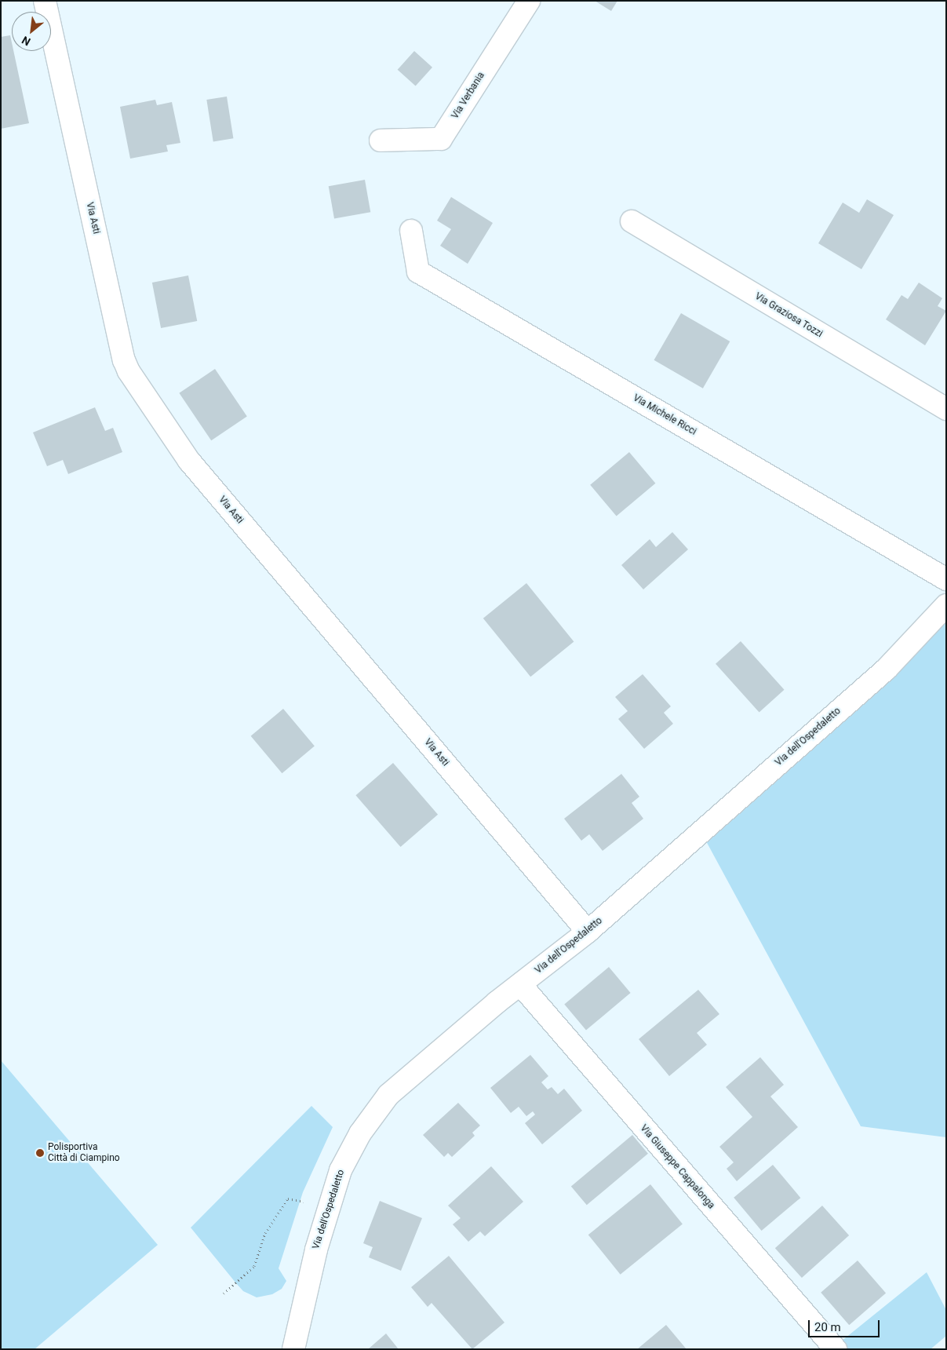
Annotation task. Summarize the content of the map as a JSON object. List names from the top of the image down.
{
  "streets": {
    "street": [
      "Via Verbania",
      "Via Asti",
      "Via Graziosa Tozzi",
      "Via Michele Ricci",
      "Via dell'Ospedaletto",
      "Via Giuseppe Cappalonga"
    ]
  },
  "crossings": [
    ["Via Asti", "Via dell'Ospedaletto"],
    ["Via dell'Ospedaletto", "Via Giuseppe Cappalonga"]
  ],
  "places": ["Polisportiva Città di Ciampino"],
  "scale_bar": "20 m",
  "north": "bottom left"
}
